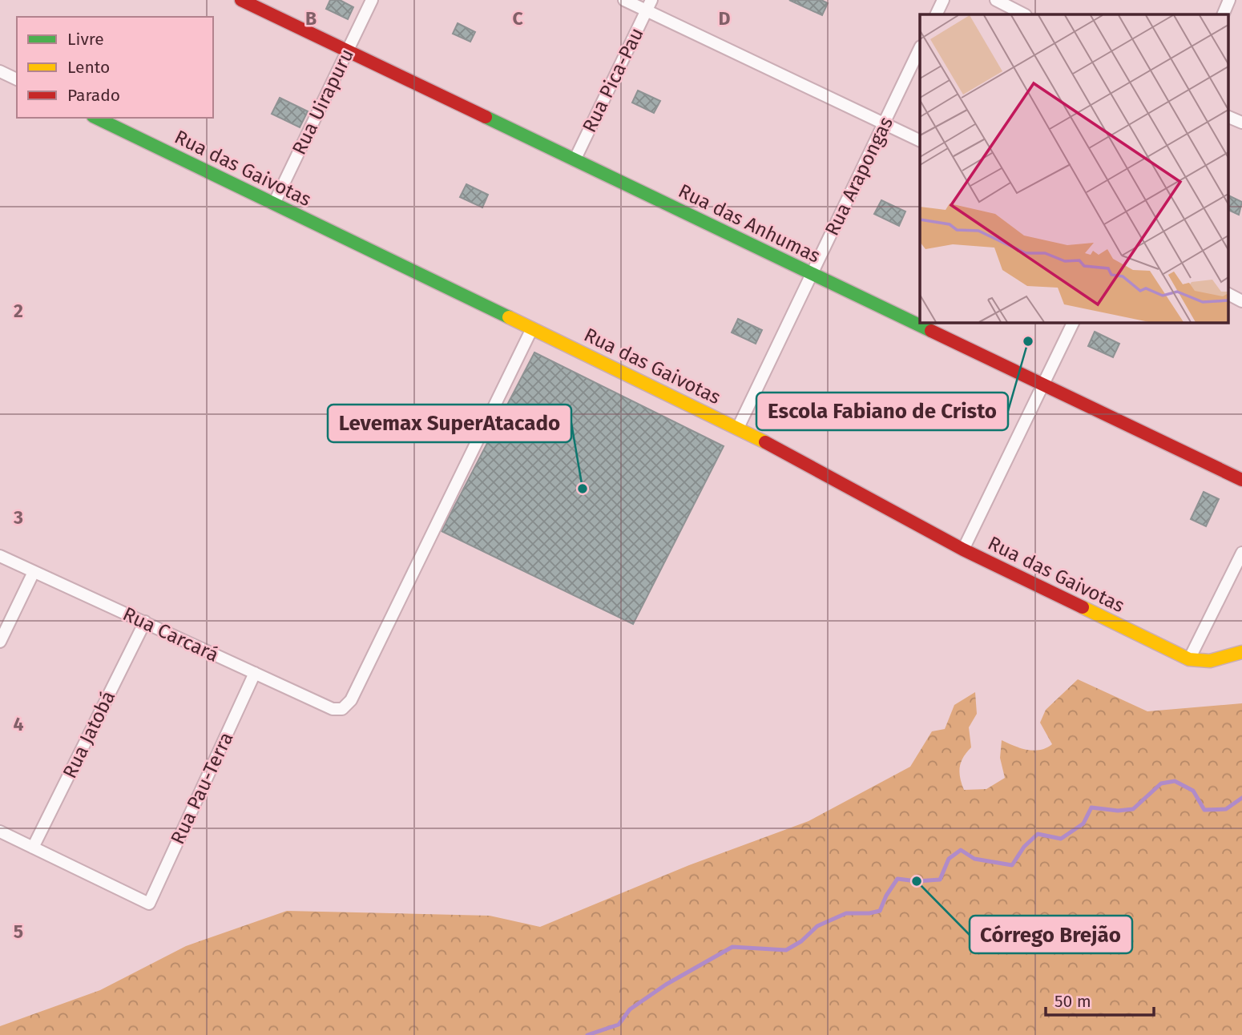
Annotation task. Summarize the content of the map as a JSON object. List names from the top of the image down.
{
  "streets": {
    "street": [
      "Rua Pica-Pau",
      "Rua Uirapuru",
      "Rua das Gaivotas",
      "Rua Arapongas",
      "Rua das Anhumas",
      "Rua Carcará",
      "Rua Jatobá",
      "Rua Pau-Terra"
    ]
  },
  "crossings": [
    ["Rua Pica-Pau", "Rua das Anhumas"],
    ["Rua Uirapuru", "Rua das Gaivotas"],
    ["Rua Uirapuru", "Rua das Anhumas"],
    ["Rua das Gaivotas", "Rua Arapongas"],
    ["Rua das Gaivotas", "Rua Carcará"],
    ["Rua Arapongas", "Rua das Anhumas"],
    ["Rua Carcará", "Rua Jatobá"],
    ["Rua Carcará", "Rua Pau-Terra"],
    ["Rua Jatobá", "Rua Pau-Terra"]
  ],
  "places": ["Escola Fabiano de Cristo", "Levemax SuperAtacado", "Córrego Brejão"],
  "legend": ["Livre", "Lento", "Parado"],
  "scale_bar": "50 m",
  "grid": {
    "columns": ["B", "C", "D"],
    "rows": [
      "2",
      "3",
      "4",
      "5"
    ]
  }
}
